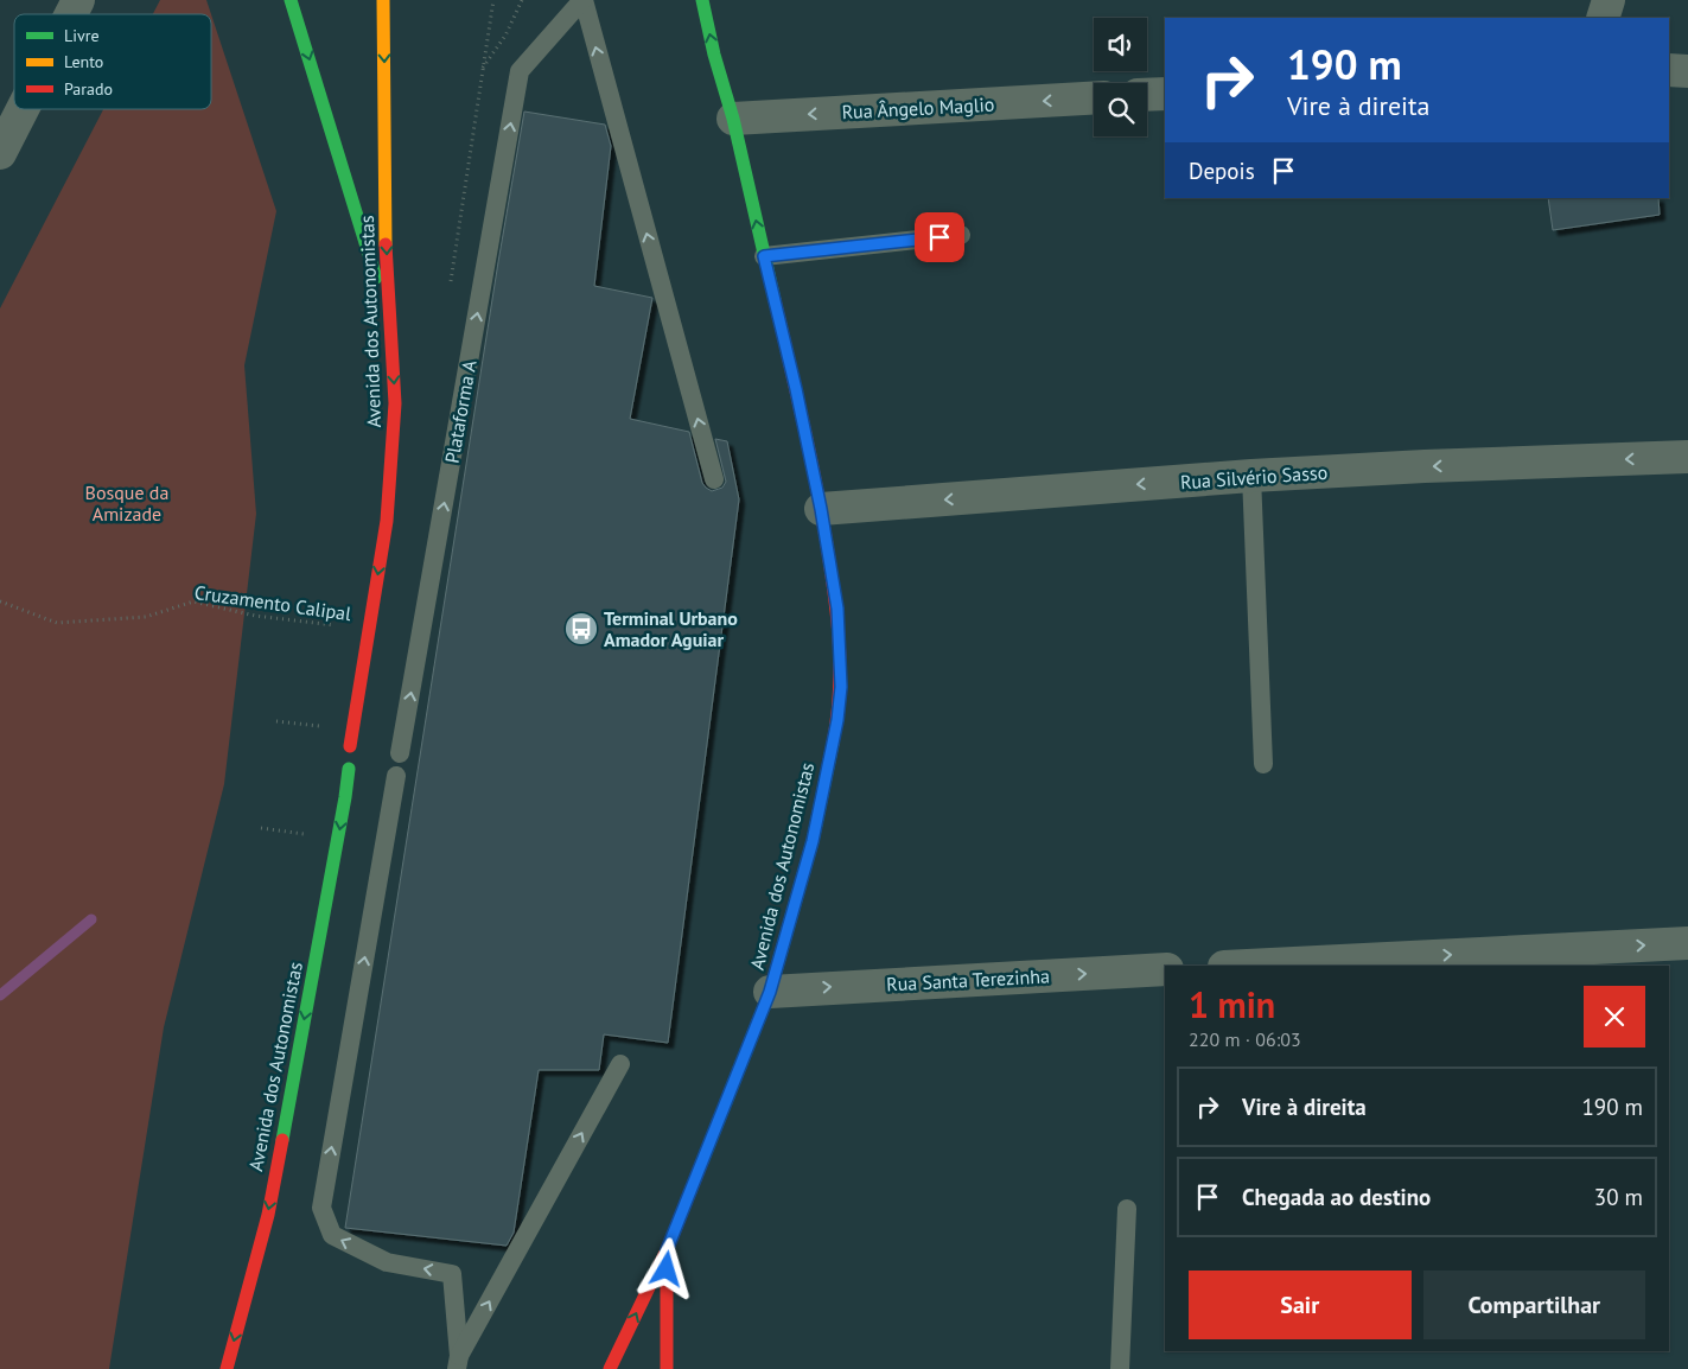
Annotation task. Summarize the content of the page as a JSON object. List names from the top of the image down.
{
  "streets": {
    "main road": ["Avenida dos Autonomistas"],
    "street": ["Rua Ângelo Maglio", "Rua Silvério Sasso", "Rua Santa Terezinha"],
    "lane": ["Plataforma A"],
    "path": ["Cruzamento Calipal"]
  },
  "crossings": [
    ["Rua Ângelo Maglio", "Avenida dos Autonomistas"],
    ["Avenida dos Autonomistas", "Rua Silvério Sasso"],
    ["Avenida dos Autonomistas", "Cruzamento Calipal"],
    ["Avenida dos Autonomistas", "Rua Santa Terezinha"]
  ],
  "one_way": [
    "Rua Ângelo Maglio",
    "Plataforma A",
    "Rua Silvério Sasso",
    "Rua Santa Terezinha"
  ],
  "parks": ["Bosque da Amizade"],
  "places": {
    "bus stop": ["Terminal Urbano Amador Aguiar"]
  },
  "legend": ["Livre", "Lento", "Parado"],
  "page": {
    "turn": ["190 m", "Vire à direita"],
    "then": "Depois",
    "heading": ["1 min", "220 m · 06:03"],
    "list": [
      {
        "name": "Vire à direita",
        "value": "190 m"
      },
      {
        "name": "Chegada ao destino",
        "value": "30 m"
      }
    ],
    "buttons": ["Sair", "Compartilhar"]
  }
}
